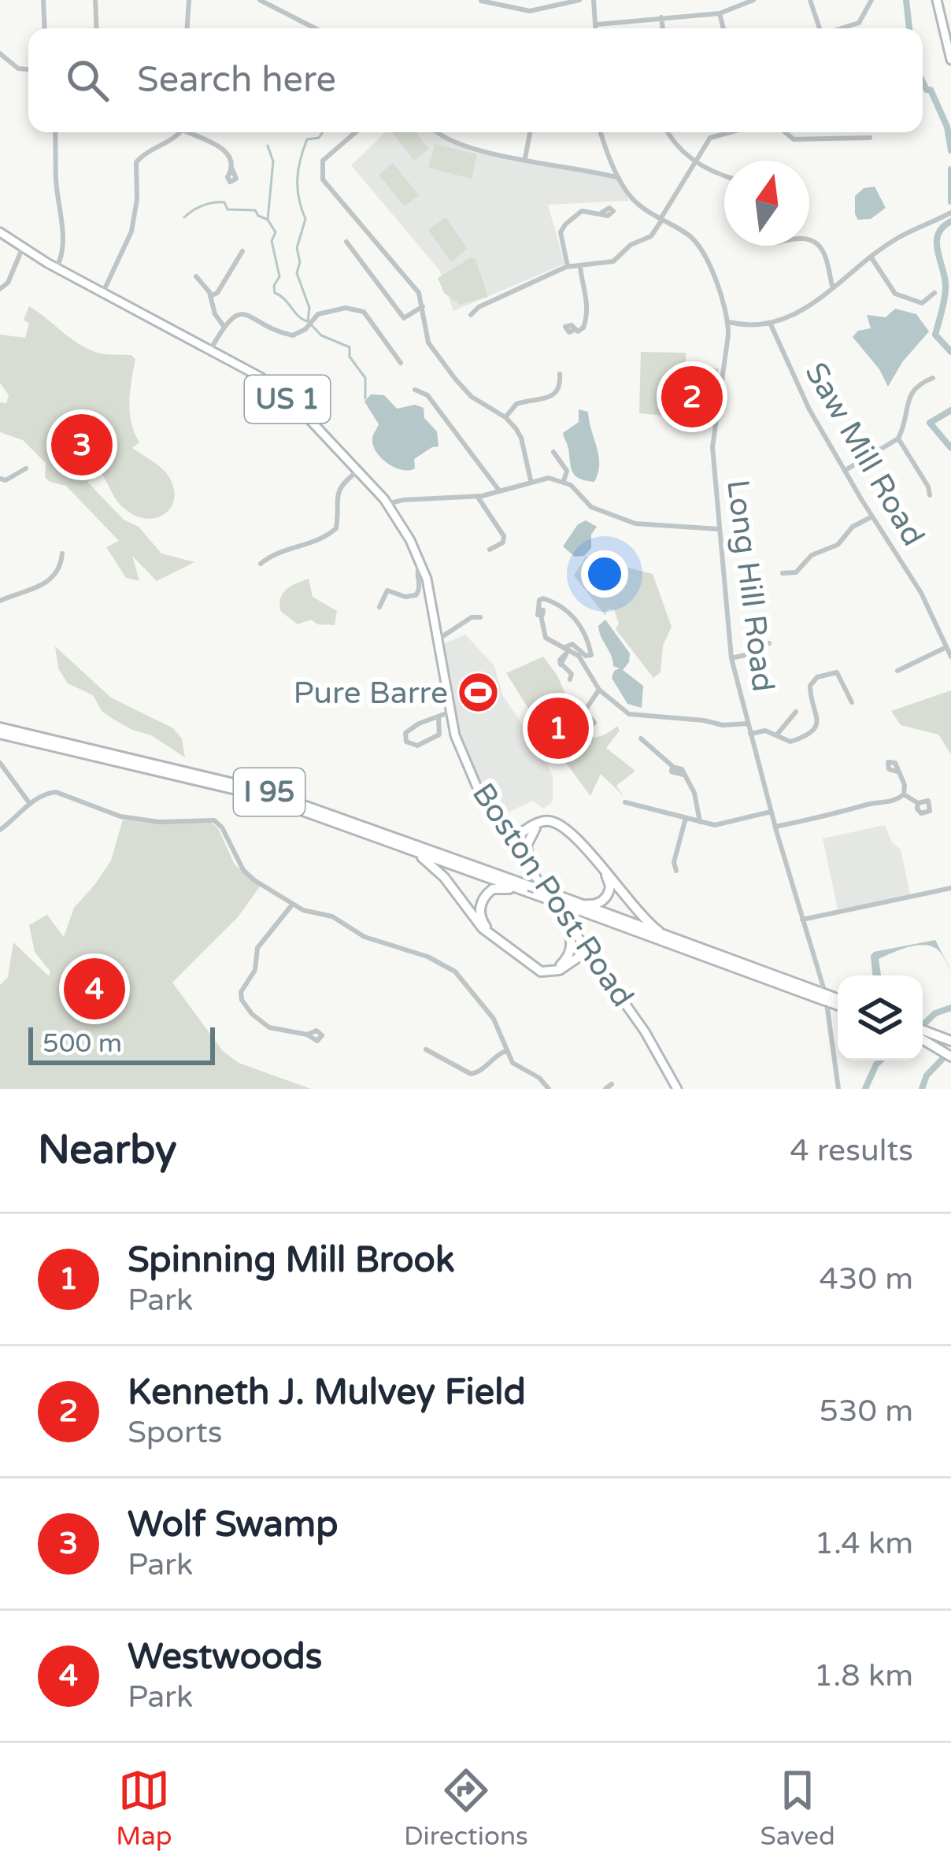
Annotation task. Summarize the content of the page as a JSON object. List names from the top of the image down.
{
  "streets": {
    "highway": ["I 95"],
    "main road": ["US 1", "Boston Post Road"],
    "street": ["Saw Mill Road", "Long Hill Road"]
  },
  "places": {
    "sports": ["Pure Barre"]
  },
  "scale_bar": "500 m",
  "north": "top",
  "page": {
    "search": "Search here",
    "pins": [
      "2",
      "3",
      "1",
      "4"
    ],
    "scale": "500 m",
    "heading": ["Nearby", "4 results"],
    "list": [
      {
        "mark": "1",
        "name": "Spinning Mill Brook",
        "note": "Park",
        "value": "430 m"
      },
      {
        "mark": "2",
        "name": "Kenneth J. Mulvey Field",
        "note": "Sports",
        "value": "530 m"
      },
      {
        "mark": "3",
        "name": "Wolf Swamp",
        "note": "Park",
        "value": "1.4 km"
      },
      {
        "mark": "4",
        "name": "Westwoods",
        "note": "Park",
        "value": "1.8 km"
      }
    ],
    "nav": ["Map", "Directions", "Saved"]
  }
}
